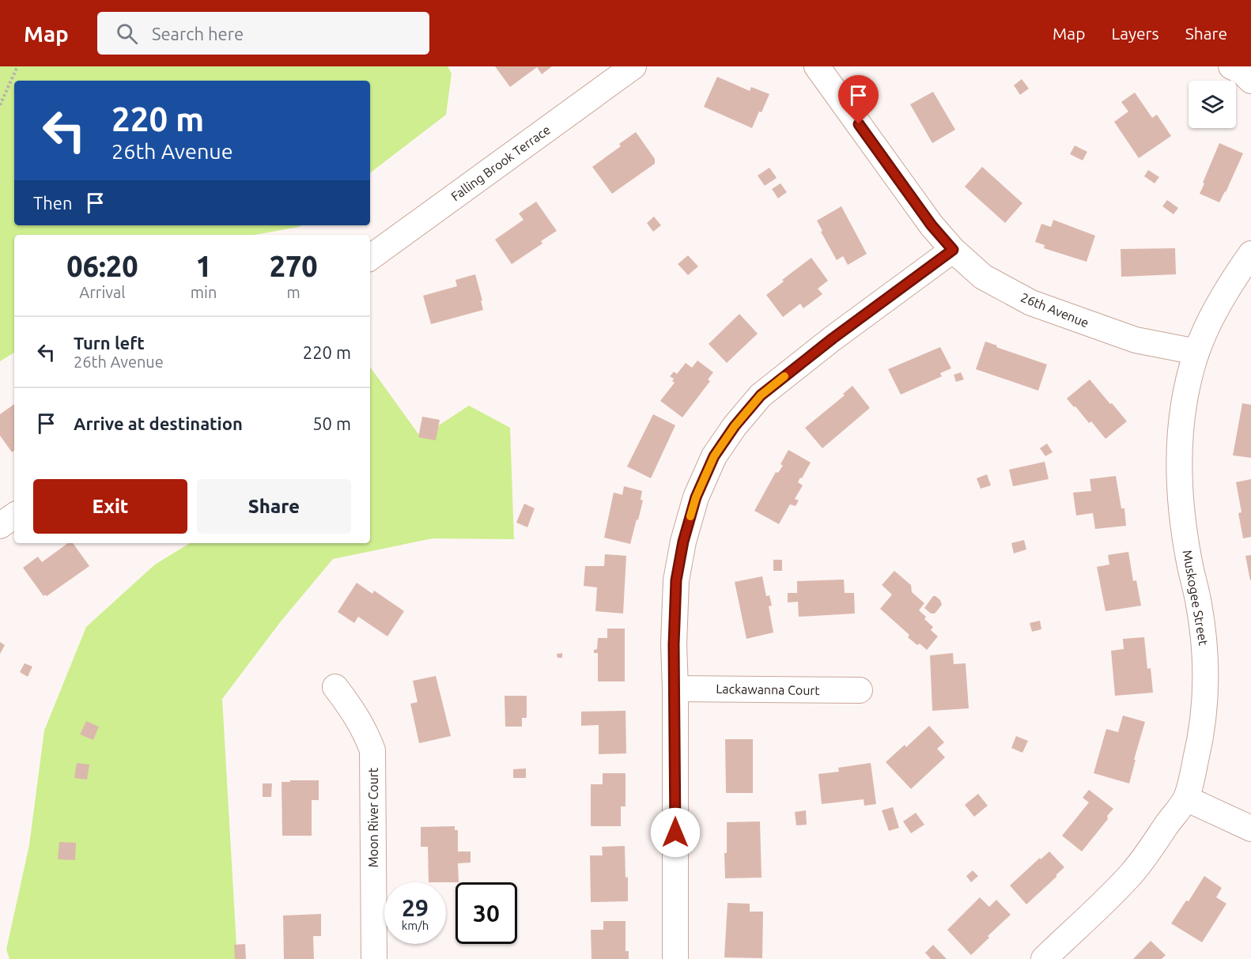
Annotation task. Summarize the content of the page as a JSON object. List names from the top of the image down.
{
  "streets": {
    "street": [
      "Falling Brook Terrace",
      "26th Avenue",
      "Muskogee Street",
      "Lackawanna Court",
      "Moon River Court"
    ]
  },
  "crossings": [
    ["26th Avenue", "Muskogee Street"]
  ],
  "page": {
    "header": "Map",
    "search": "Search here",
    "nav": ["Map", "Layers", "Share"],
    "turn": ["220 m", "26th Avenue"],
    "then": "Then",
    "eta": [
      "06:20",
      "Arrival",
      "1",
      "min",
      "270",
      "m"
    ],
    "list": [
      {
        "name": "Turn left",
        "note": "26th Avenue",
        "value": "220 m"
      },
      {
        "name": "Arrive at destination",
        "value": "50 m"
      }
    ],
    "buttons": ["Exit", "Share"],
    "speed": "29 km/h",
    "limit": "30"
  }
}
